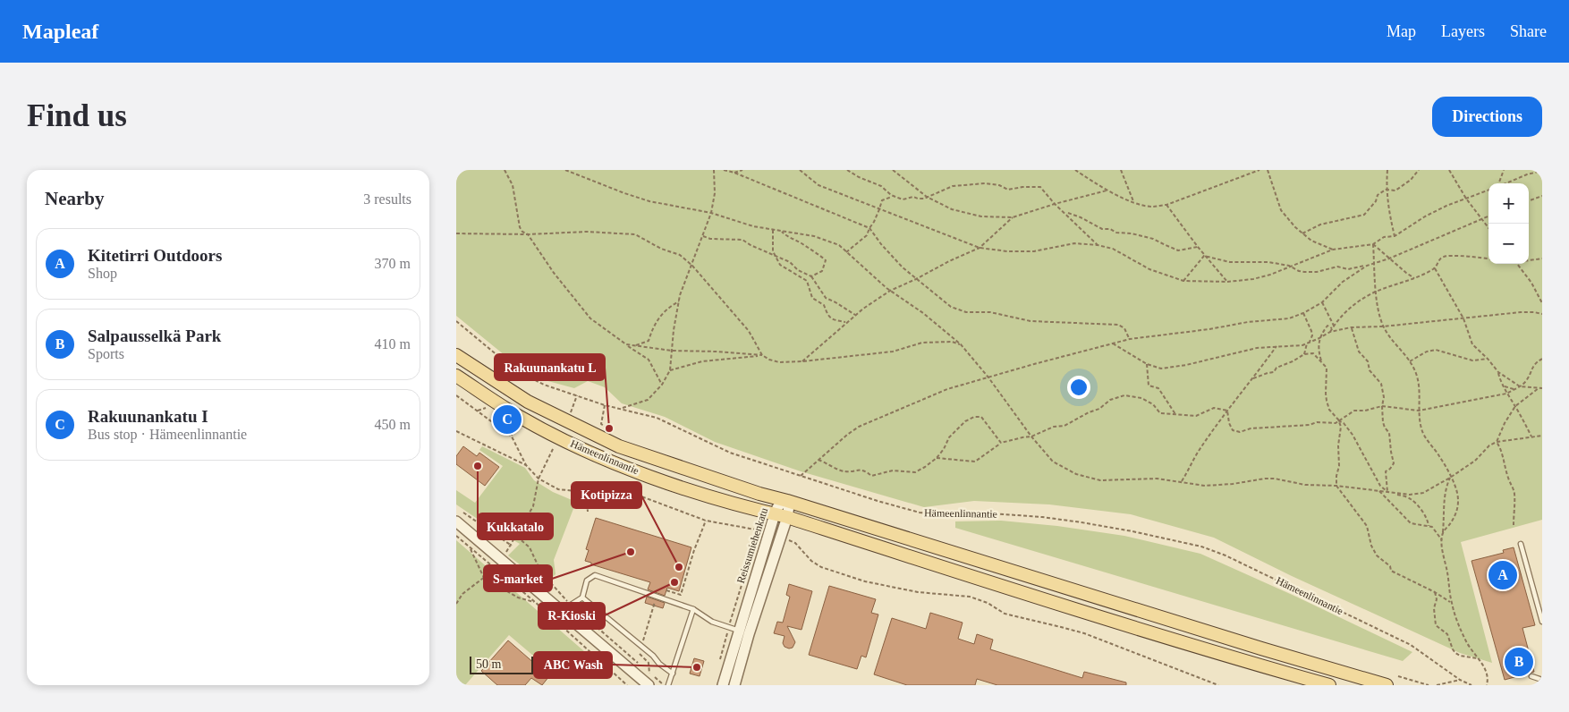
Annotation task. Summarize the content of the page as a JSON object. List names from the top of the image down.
{
  "streets": {
    "main road": ["Hämeenlinnantie"],
    "street": ["Reissumiehenkatu"]
  },
  "crossings": [
    ["Hämeenlinnantie", "Reissumiehenkatu"]
  ],
  "places": [
    "Rakuunankatu L",
    "Kukkatalo",
    "S-market",
    "Kotipizza",
    "R-Kioski",
    "ABC Wash"
  ],
  "scale_bar": "50 m",
  "page": {
    "header": "Mapleaf",
    "nav": ["Map", "Layers", "Share"],
    "buttons": "Directions",
    "title": "Find us",
    "heading": ["Nearby", "3 results"],
    "map_buttons": ["+", "−"],
    "list": [
      {
        "mark": "A",
        "name": "Kitetirri Outdoors",
        "note": "Shop",
        "value": "370 m"
      },
      {
        "mark": "B",
        "name": "Salpausselkä Park",
        "note": "Sports",
        "value": "410 m"
      },
      {
        "mark": "C",
        "name": "Rakuunankatu I",
        "note": "Bus stop · Hämeenlinnantie",
        "value": "450 m"
      }
    ],
    "pins": ["C", "A", "B"],
    "scale": "50 m"
  }
}
